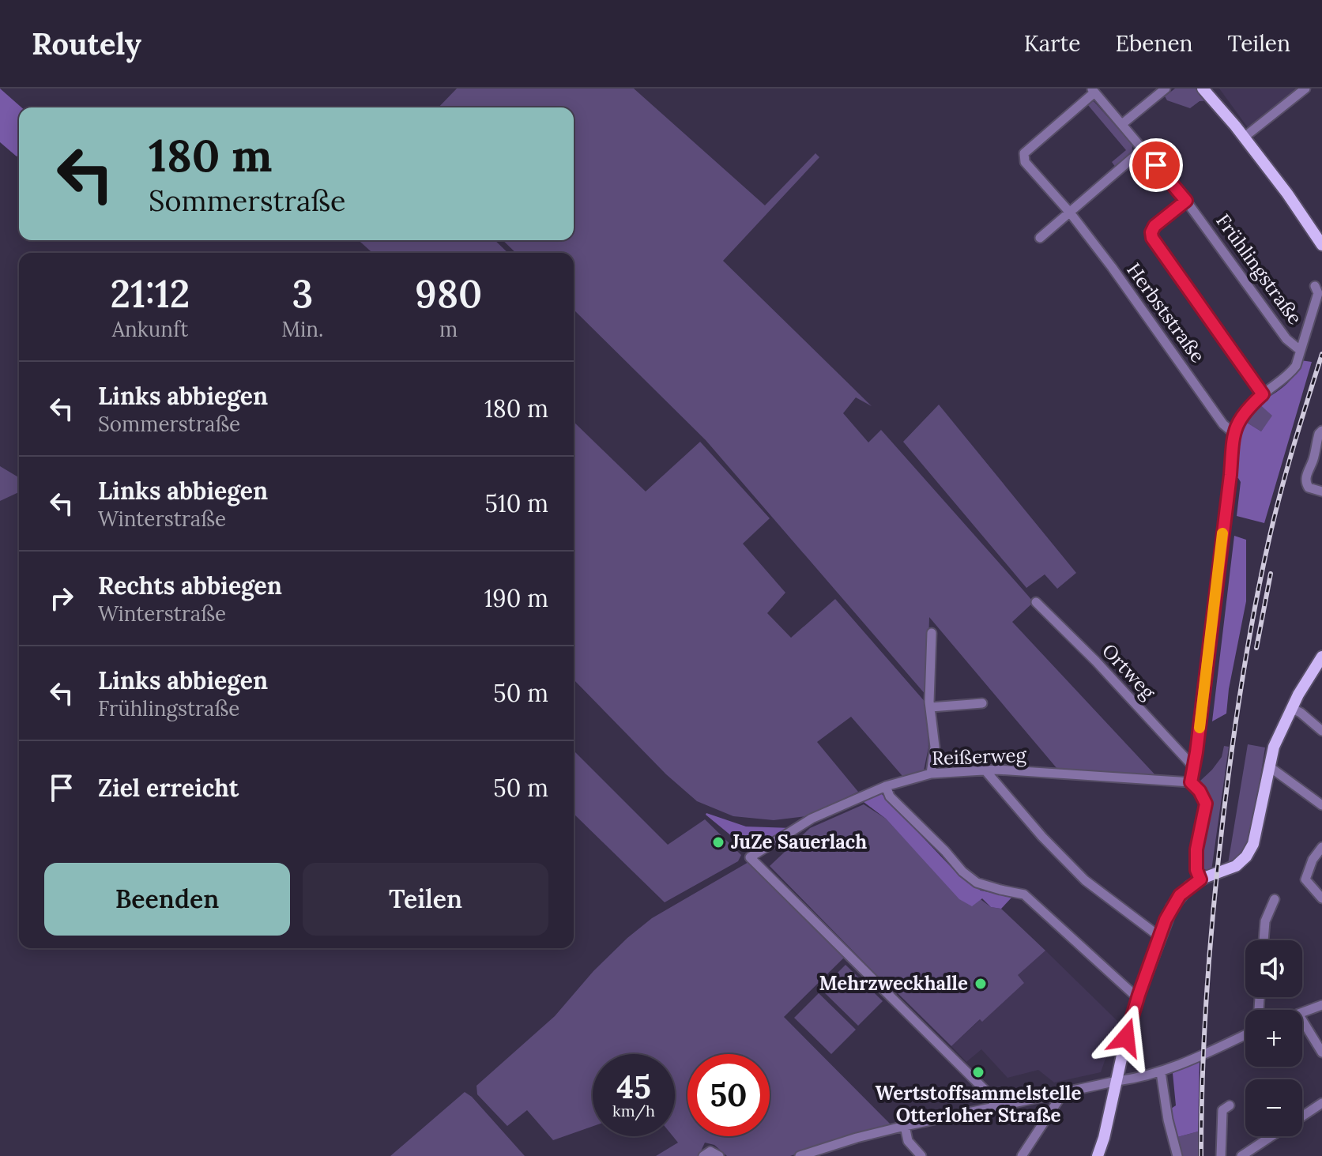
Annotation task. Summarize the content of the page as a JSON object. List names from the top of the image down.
{
  "streets": {
    "street": [
      "Frühlingstraße",
      "Herbststraße",
      "Ortweg",
      "Reißerweg"
    ]
  },
  "places": ["JuZe Sauerlach", "Mehrzweckhalle", "Wertstoffsammelstelle Otterloher Straße"],
  "page": {
    "header": "Routely",
    "nav": ["Karte", "Ebenen", "Teilen"],
    "turn": ["180 m", "Sommerstraße"],
    "eta": [
      "21:12",
      "Ankunft",
      "3",
      "Min.",
      "980",
      "m"
    ],
    "list": [
      {
        "name": "Links abbiegen",
        "note": "Sommerstraße",
        "value": "180 m"
      },
      {
        "name": "Links abbiegen",
        "note": "Winterstraße",
        "value": "510 m"
      },
      {
        "name": "Rechts abbiegen",
        "note": "Winterstraße",
        "value": "190 m"
      },
      {
        "name": "Links abbiegen",
        "note": "Frühlingstraße",
        "value": "50 m"
      },
      {
        "name": "Ziel erreicht",
        "value": "50 m"
      }
    ],
    "buttons": ["Beenden", "Teilen"],
    "map_buttons": ["+", "−"],
    "speed": "45 km/h",
    "limit": "50"
  }
}
